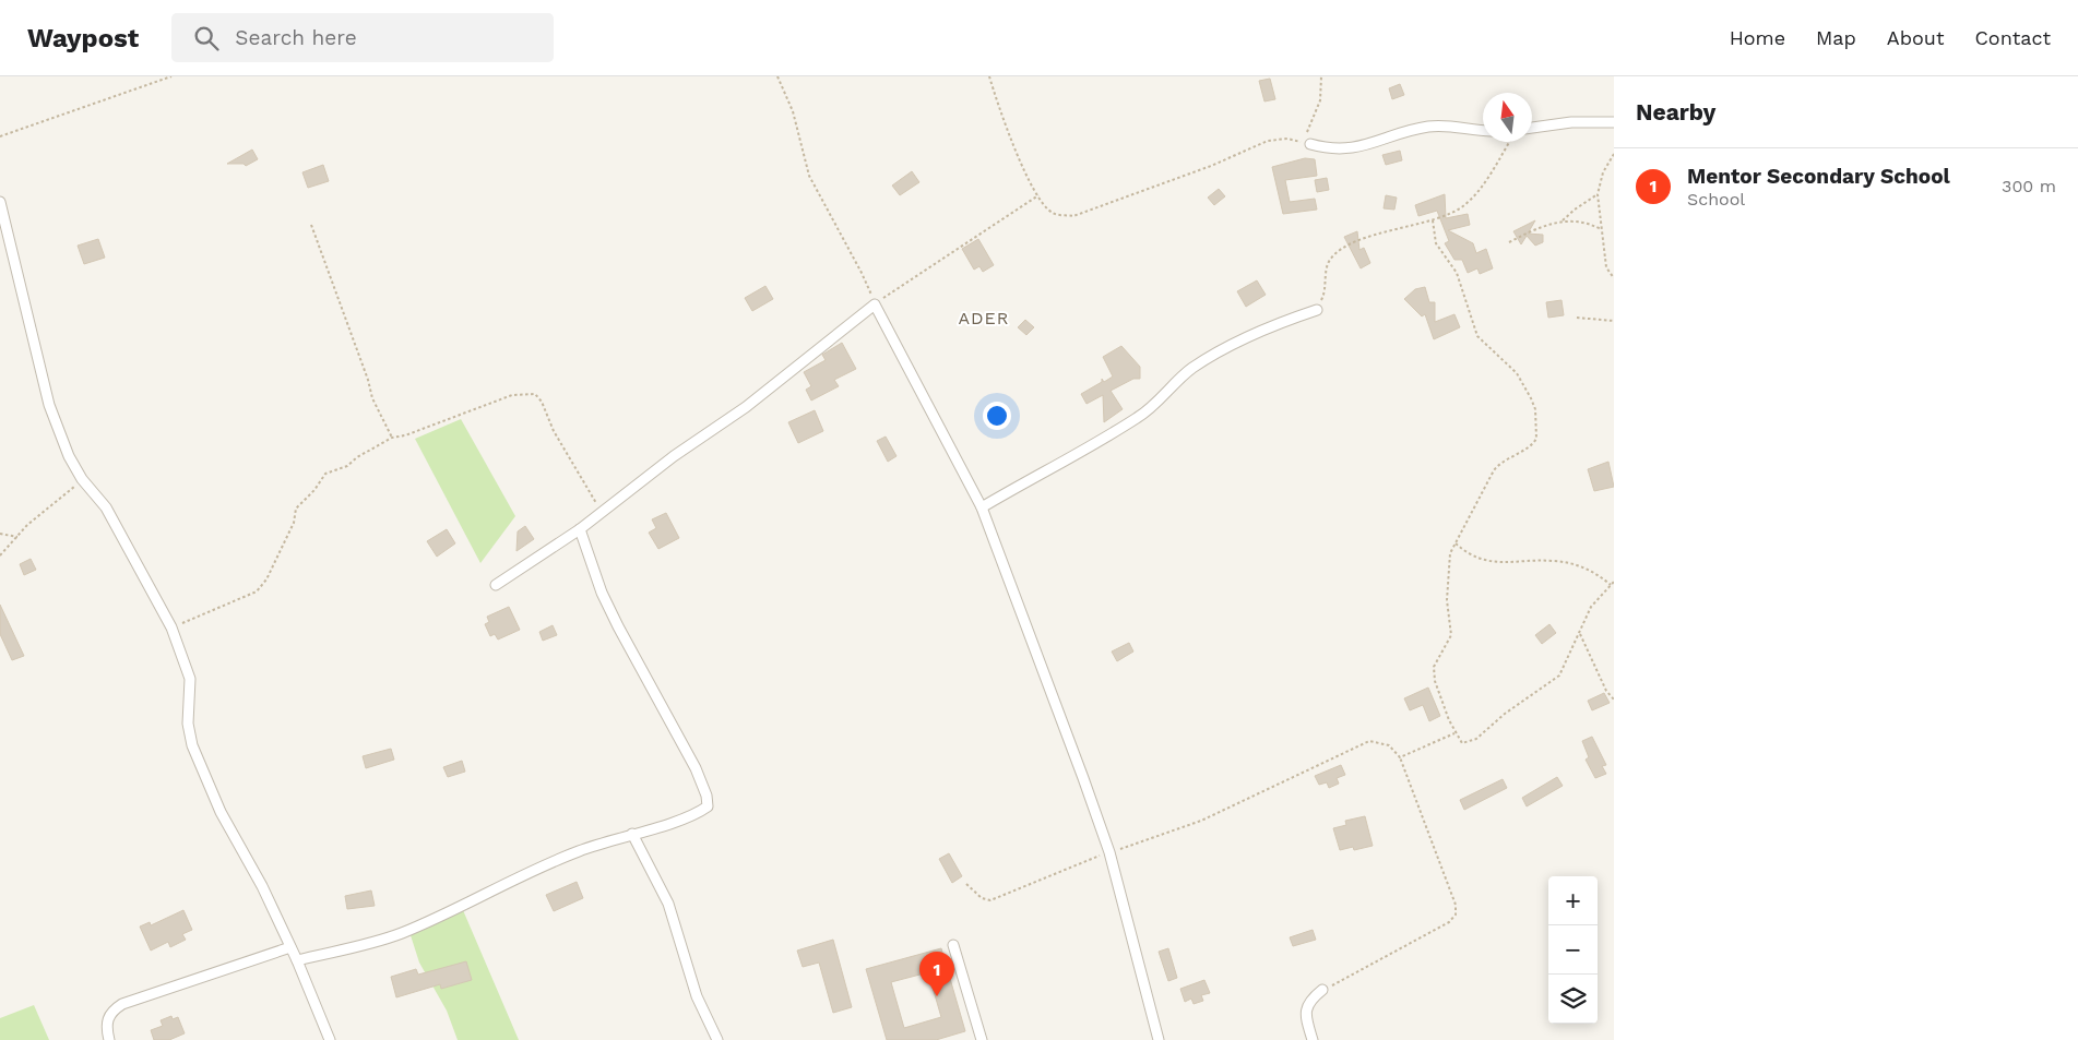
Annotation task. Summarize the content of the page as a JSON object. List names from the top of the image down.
{
  "districts": ["ADER"],
  "north": "top",
  "page": {
    "header": "Waypost",
    "search": "Search here",
    "nav": [
      "Home",
      "Map",
      "About",
      "Contact"
    ],
    "heading": "Nearby",
    "list": [
      {
        "mark": "1",
        "name": "Mentor Secondary School",
        "note": "School",
        "value": "300 m"
      }
    ],
    "map_buttons": ["+", "−"],
    "pins": "1"
  }
}
